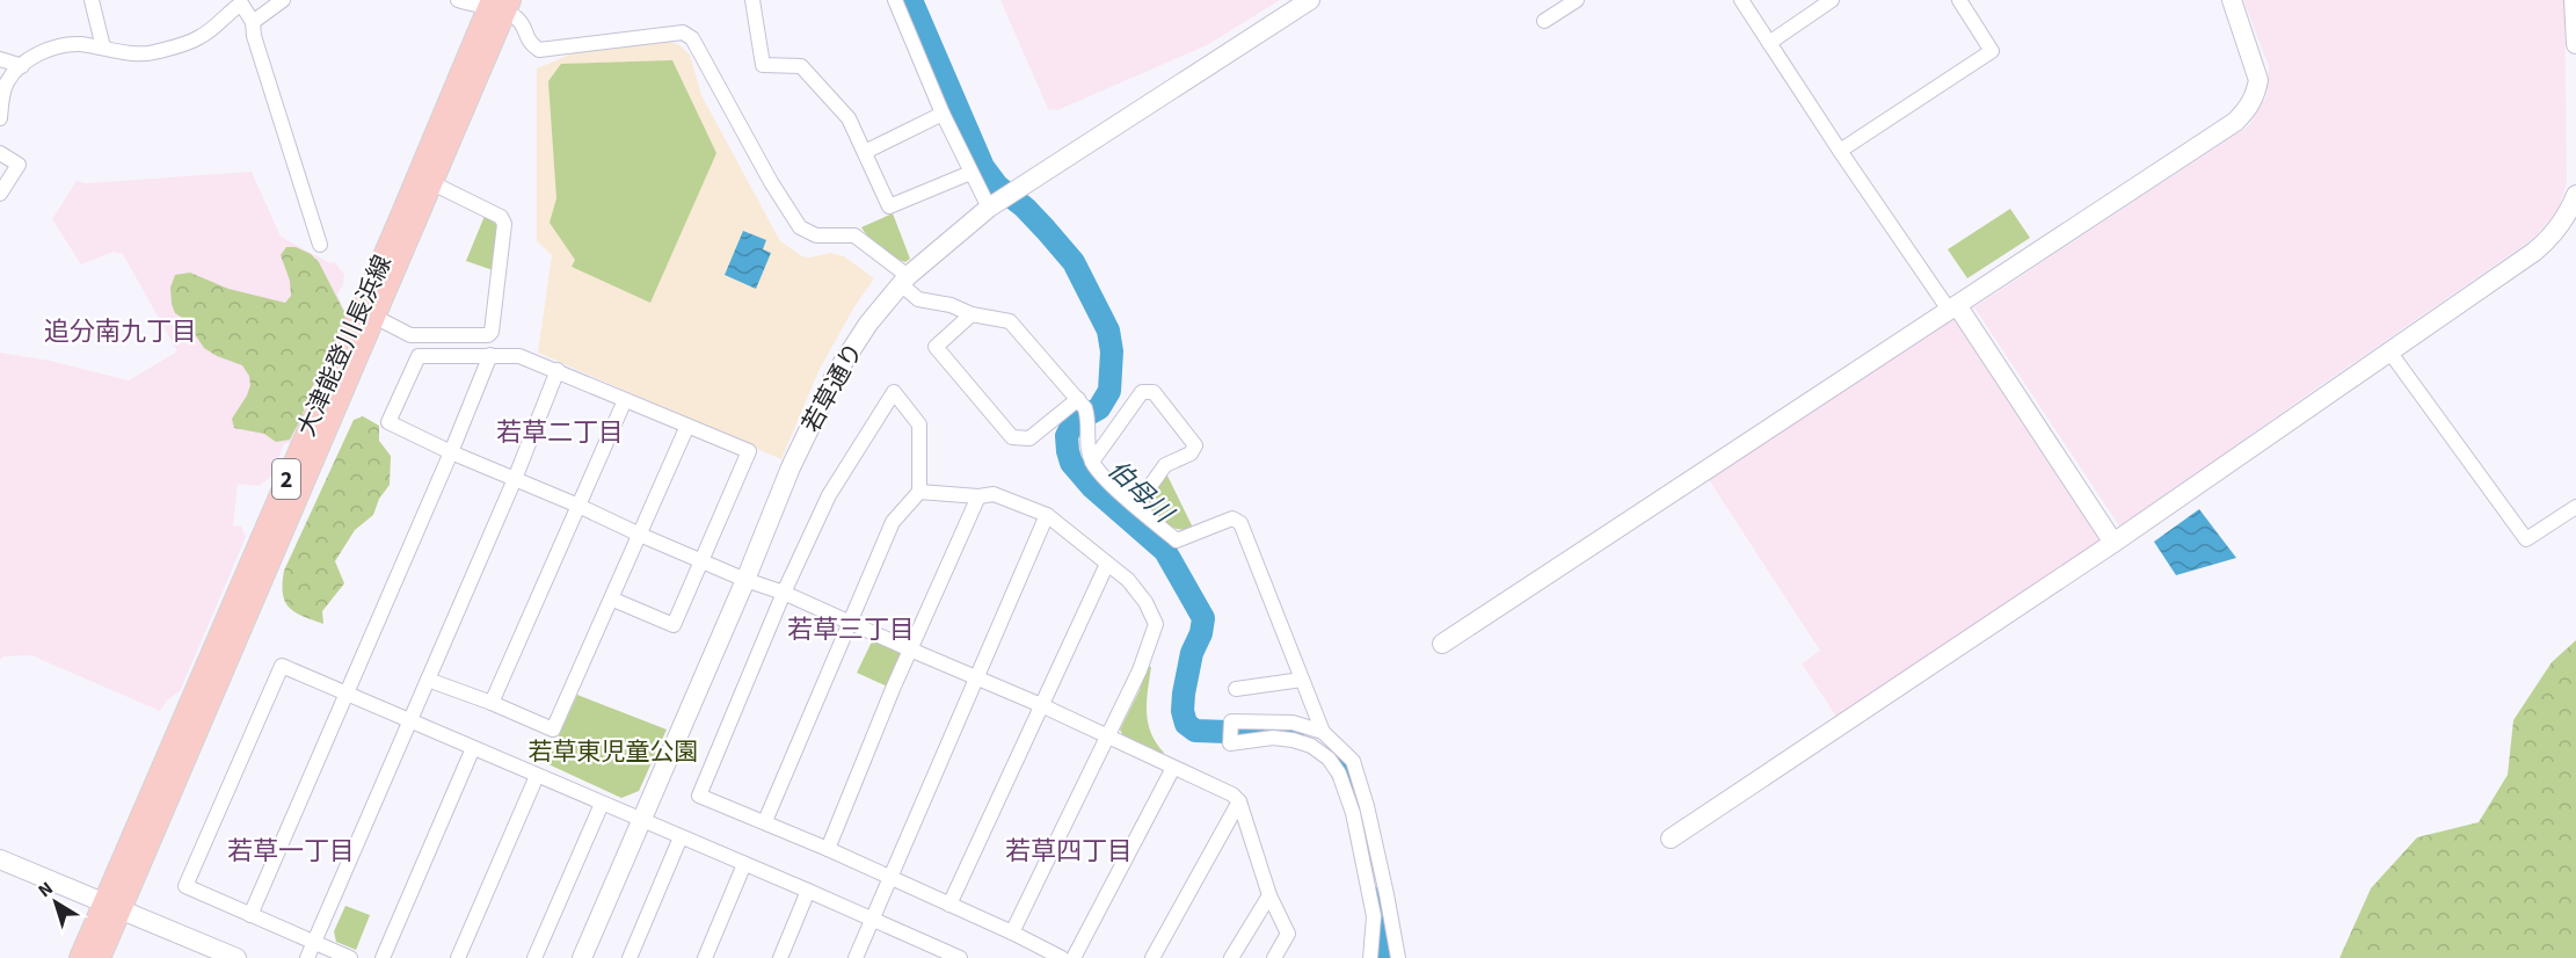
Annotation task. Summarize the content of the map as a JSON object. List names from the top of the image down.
{
  "streets": {
    "main road": ["大津能登川長浜線", "2"],
    "street": ["若草通り"]
  },
  "districts": [
    "追分南九丁目",
    "若草二丁目",
    "若草三丁目",
    "若草一丁目",
    "若草四丁目"
  ],
  "water": ["伯母川"],
  "parks": ["若草東児童公園"],
  "north": "top left"
}
